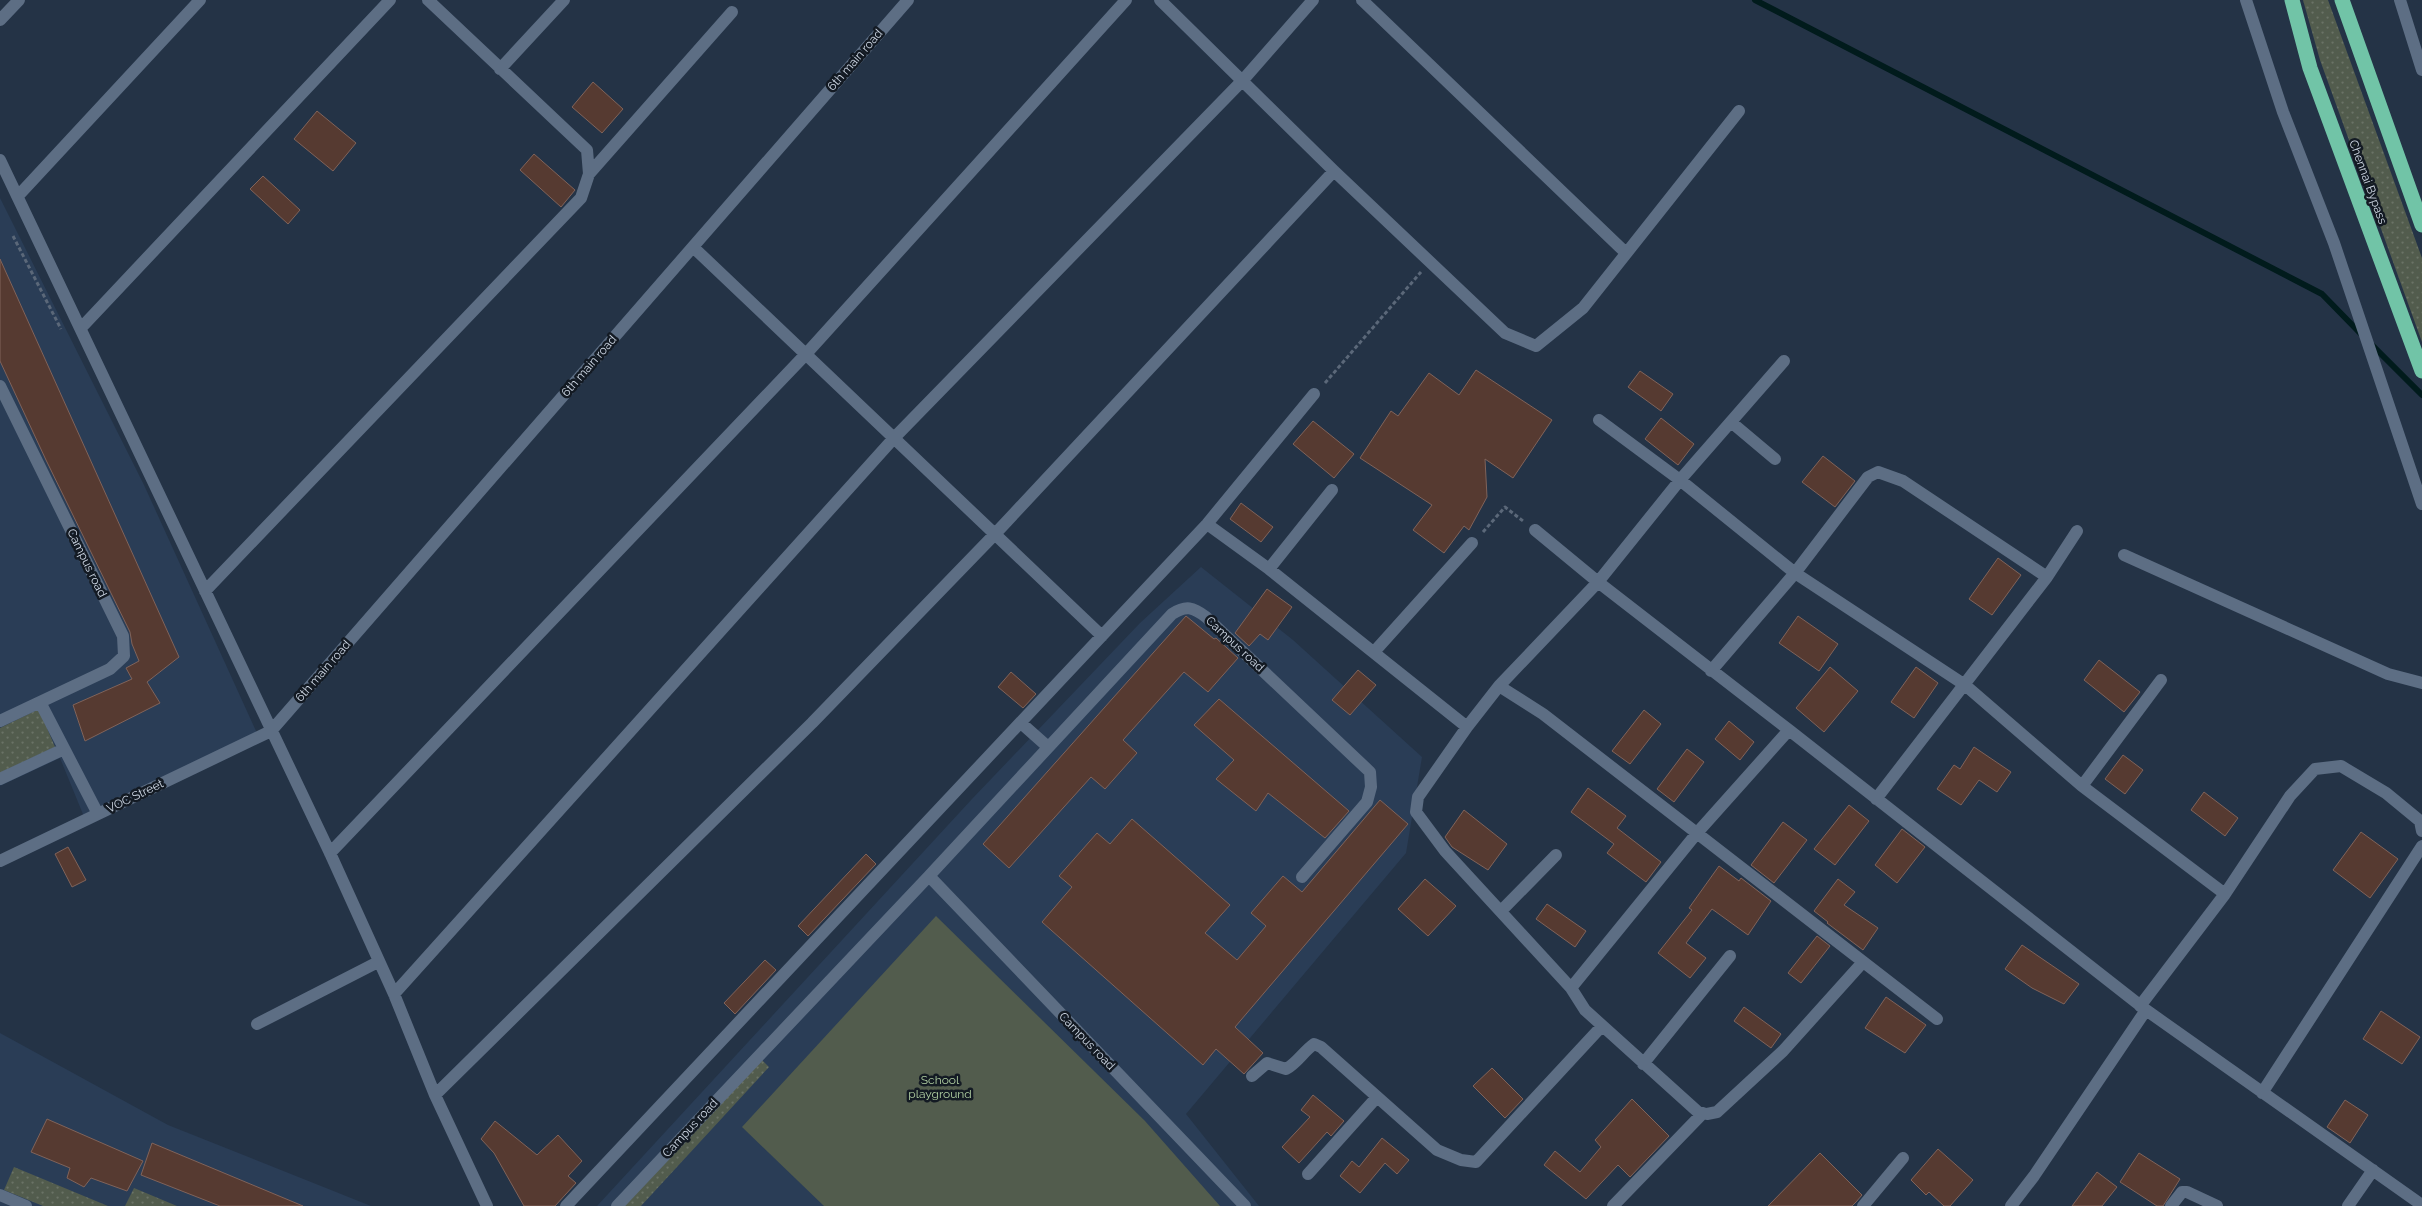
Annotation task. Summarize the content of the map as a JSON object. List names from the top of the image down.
{
  "streets": {
    "highway": ["Chennai Bypass"],
    "street": ["6th main road", "Campus road", "VOC Street"]
  },
  "crossings": [
    ["6th main road", "VOC Street"]
  ],
  "parks": ["School playground"]
}
